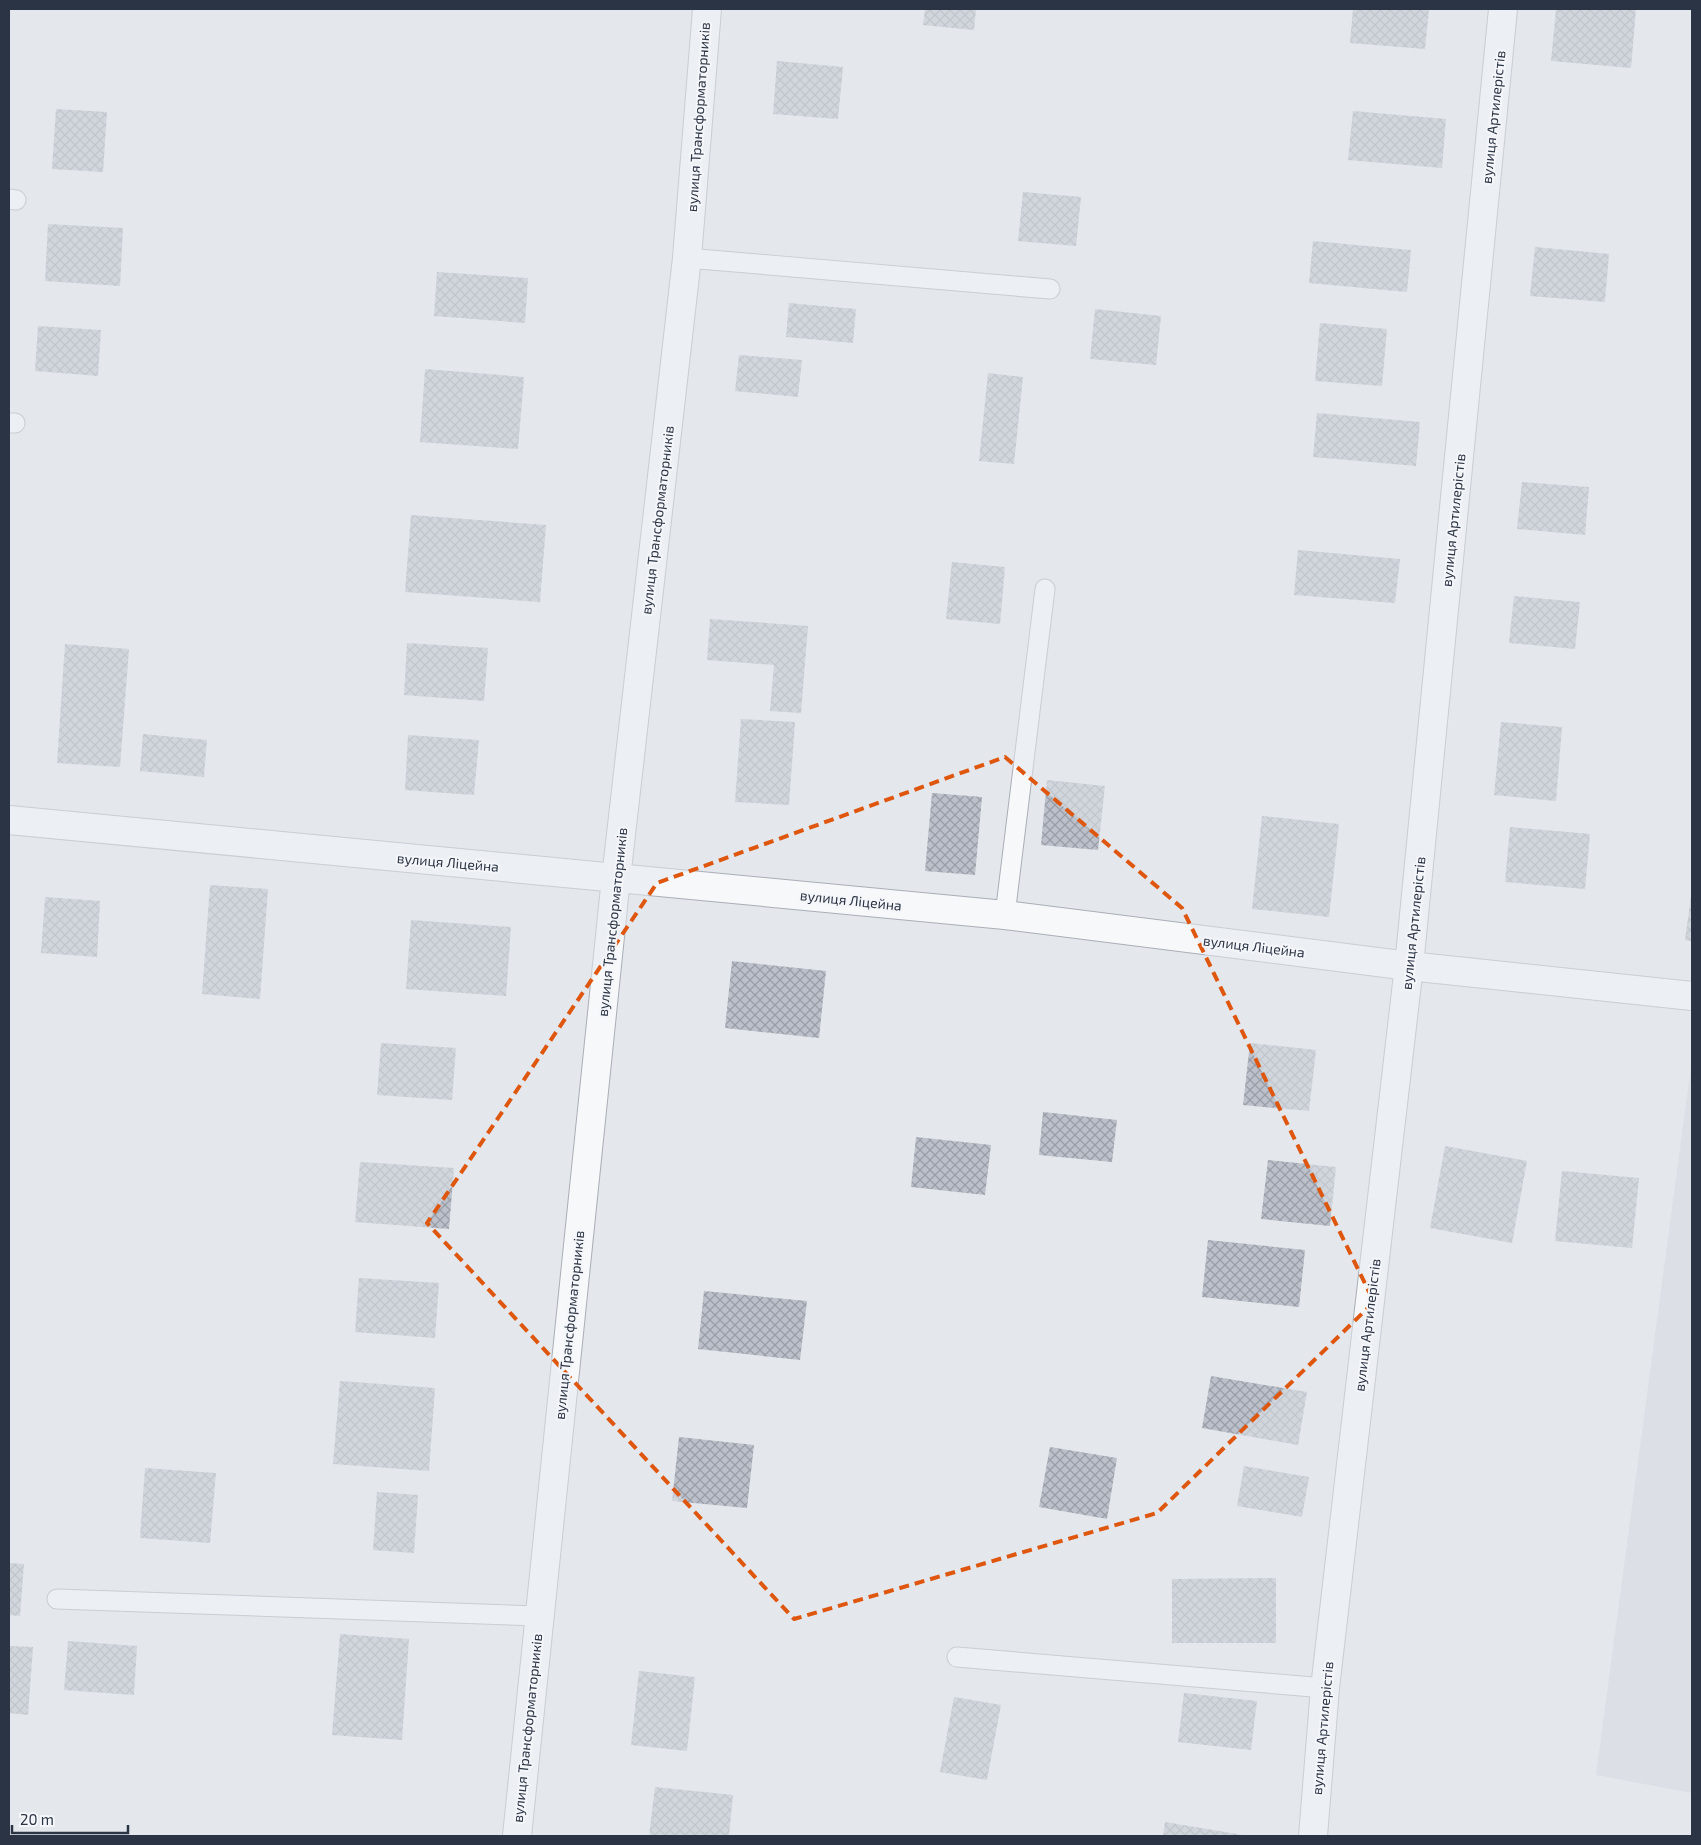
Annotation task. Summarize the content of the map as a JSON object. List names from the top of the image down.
{
  "streets": {
    "street": ["вулиця Трансформаторників", "вулиця Артилерістів", "вулиця Ліцейна"]
  },
  "crossings": [
    ["вулиця Трансформаторників", "вулиця Ліцейна"],
    ["вулиця Артилерістів", "вулиця Ліцейна"]
  ],
  "scale_bar": "20 m"
}
